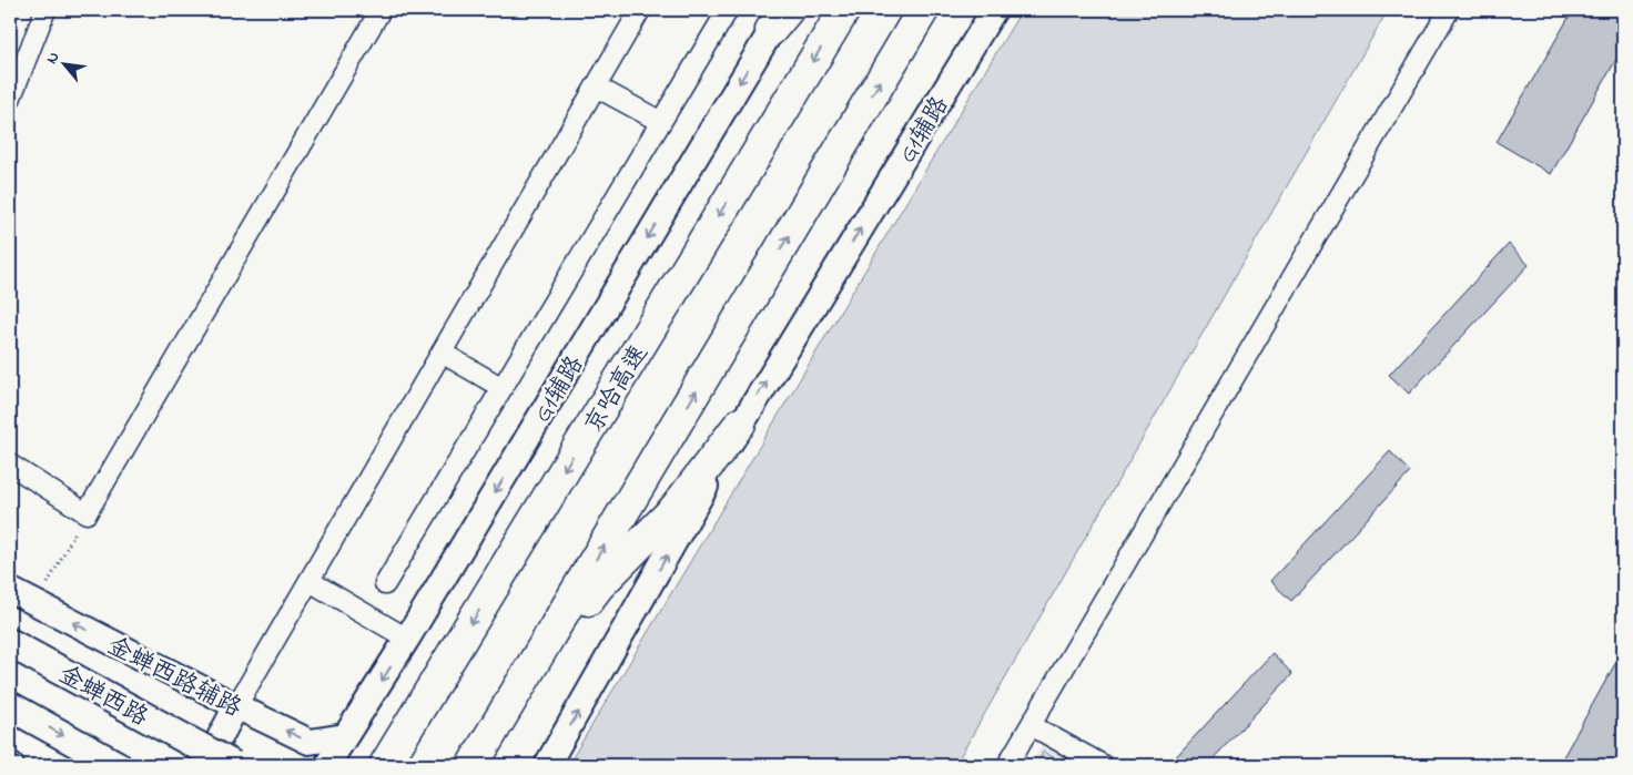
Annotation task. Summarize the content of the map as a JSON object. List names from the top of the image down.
{
  "streets": {
    "highway": ["京哈高速"],
    "main road": ["金蝉西路"],
    "street": ["G1辅路", "金蝉西路辅路"]
  },
  "crossings": [
    ["G1辅路", "金蝉西路辅路"]
  ],
  "one_way": ["金蝉西路辅路"],
  "north": "top left"
}
